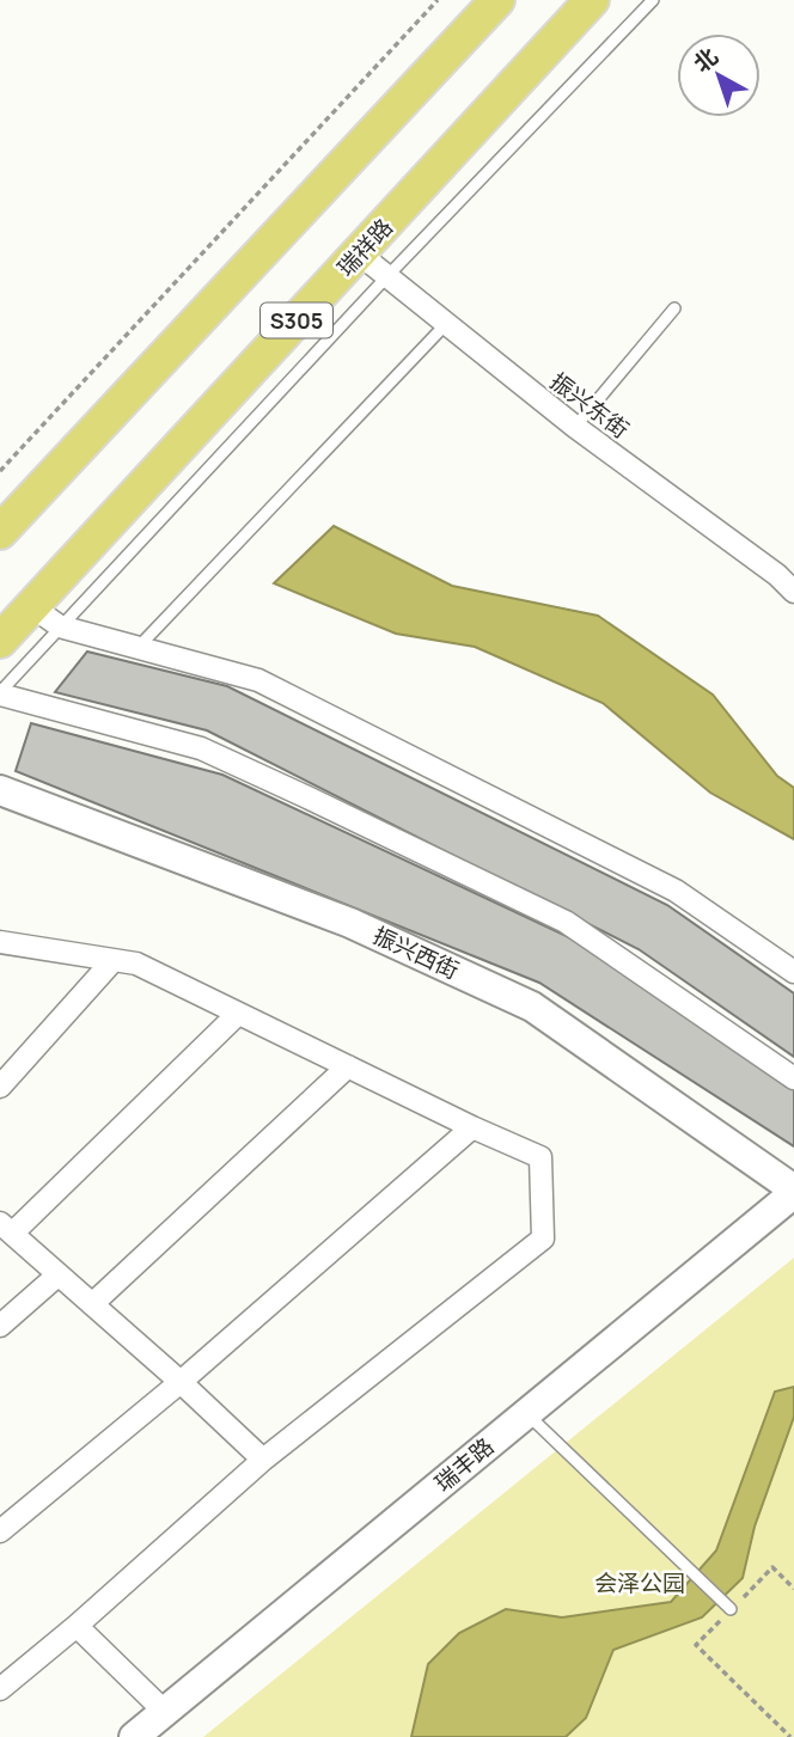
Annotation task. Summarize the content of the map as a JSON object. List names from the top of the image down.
{
  "streets": {
    "main road": ["瑞祥路", "S305"],
    "street": ["振兴东街", "振兴西街", "瑞丰路"]
  },
  "crossings": [
    ["瑞祥路", "振兴东街"],
    ["振兴西街", "瑞丰路"]
  ],
  "parks": ["会泽公园"],
  "north": "top left"
}
